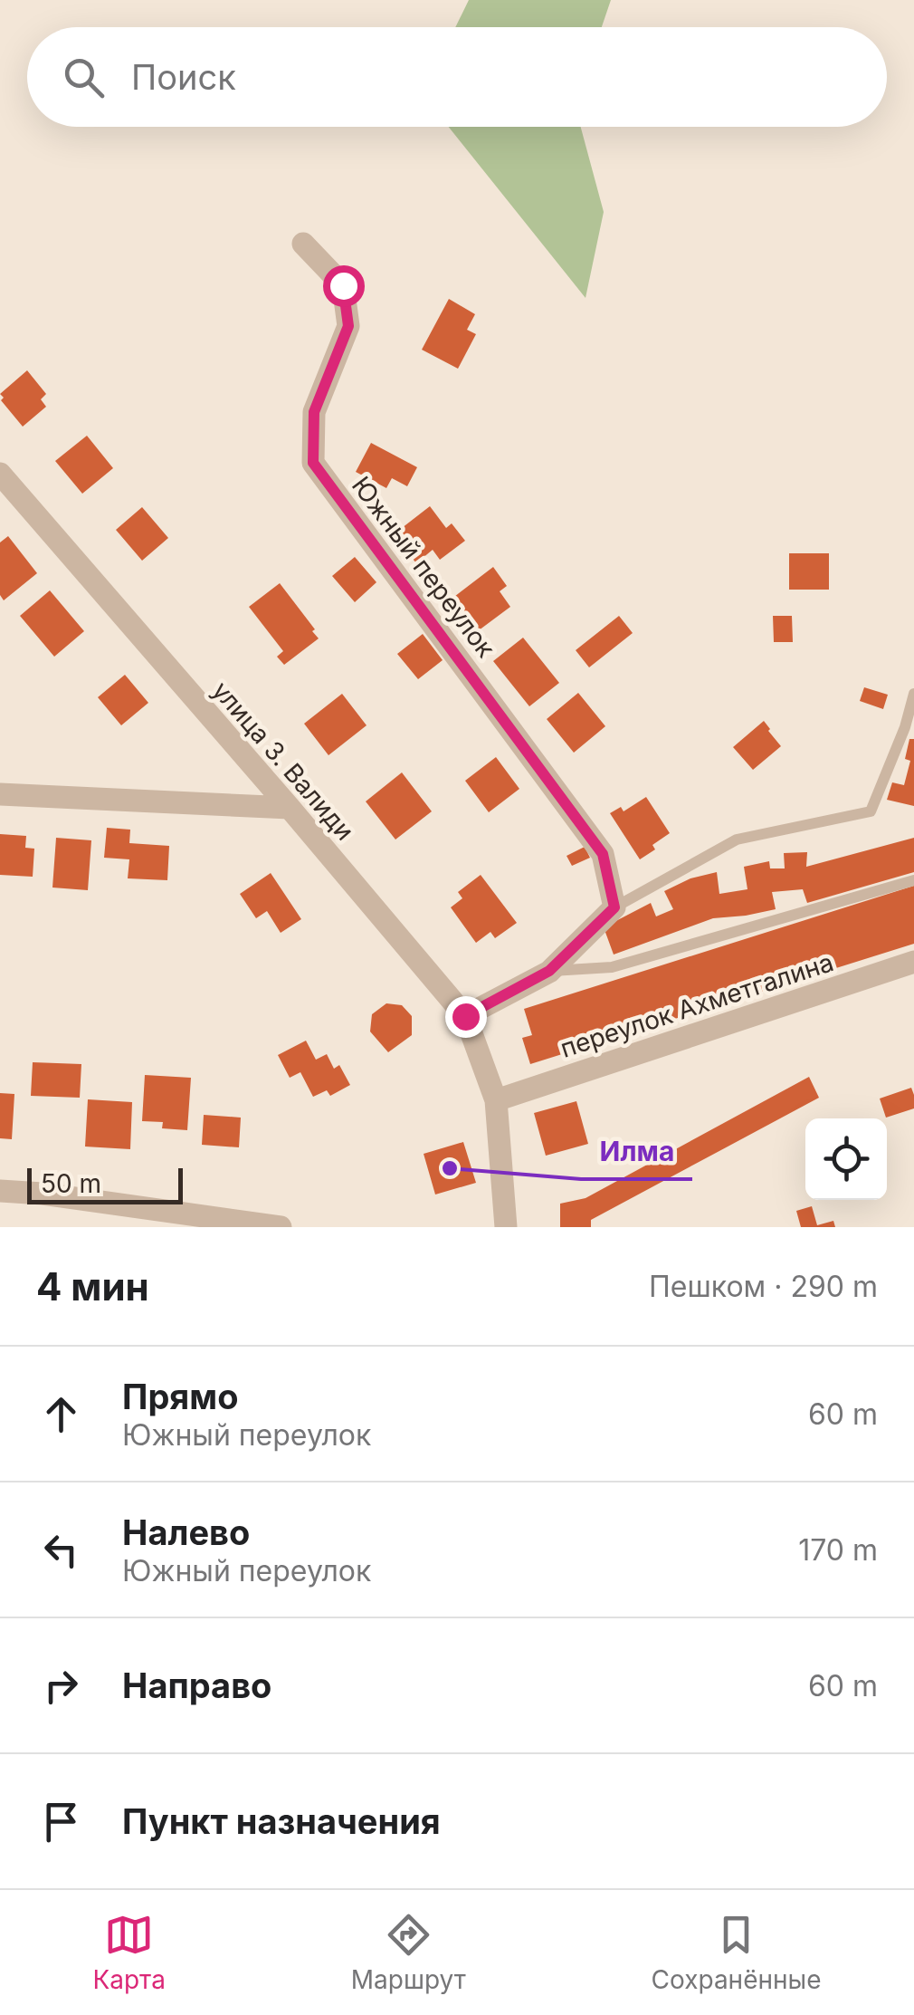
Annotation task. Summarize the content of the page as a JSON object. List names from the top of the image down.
{
  "streets": {
    "street": ["Южный переулок", "улица З. Валиди", "переулок Ахметгалина"]
  },
  "crossings": [
    ["улица З. Валиди", "переулок Ахметгалина"]
  ],
  "places": ["Илма"],
  "scale_bar": "50 m",
  "page": {
    "search": "Поиск",
    "scale": "50 m",
    "heading": ["4 мин", "Пешком · 290 m"],
    "list": [
      ["Прямо", "Южный переулок", "60 m"],
      ["Налево", "Южный переулок", "170 m"],
      ["Направо", "60 m"],
      "Пункт назначения"
    ],
    "nav": ["Карта", "Маршрут", "Сохранённые"]
  }
}
